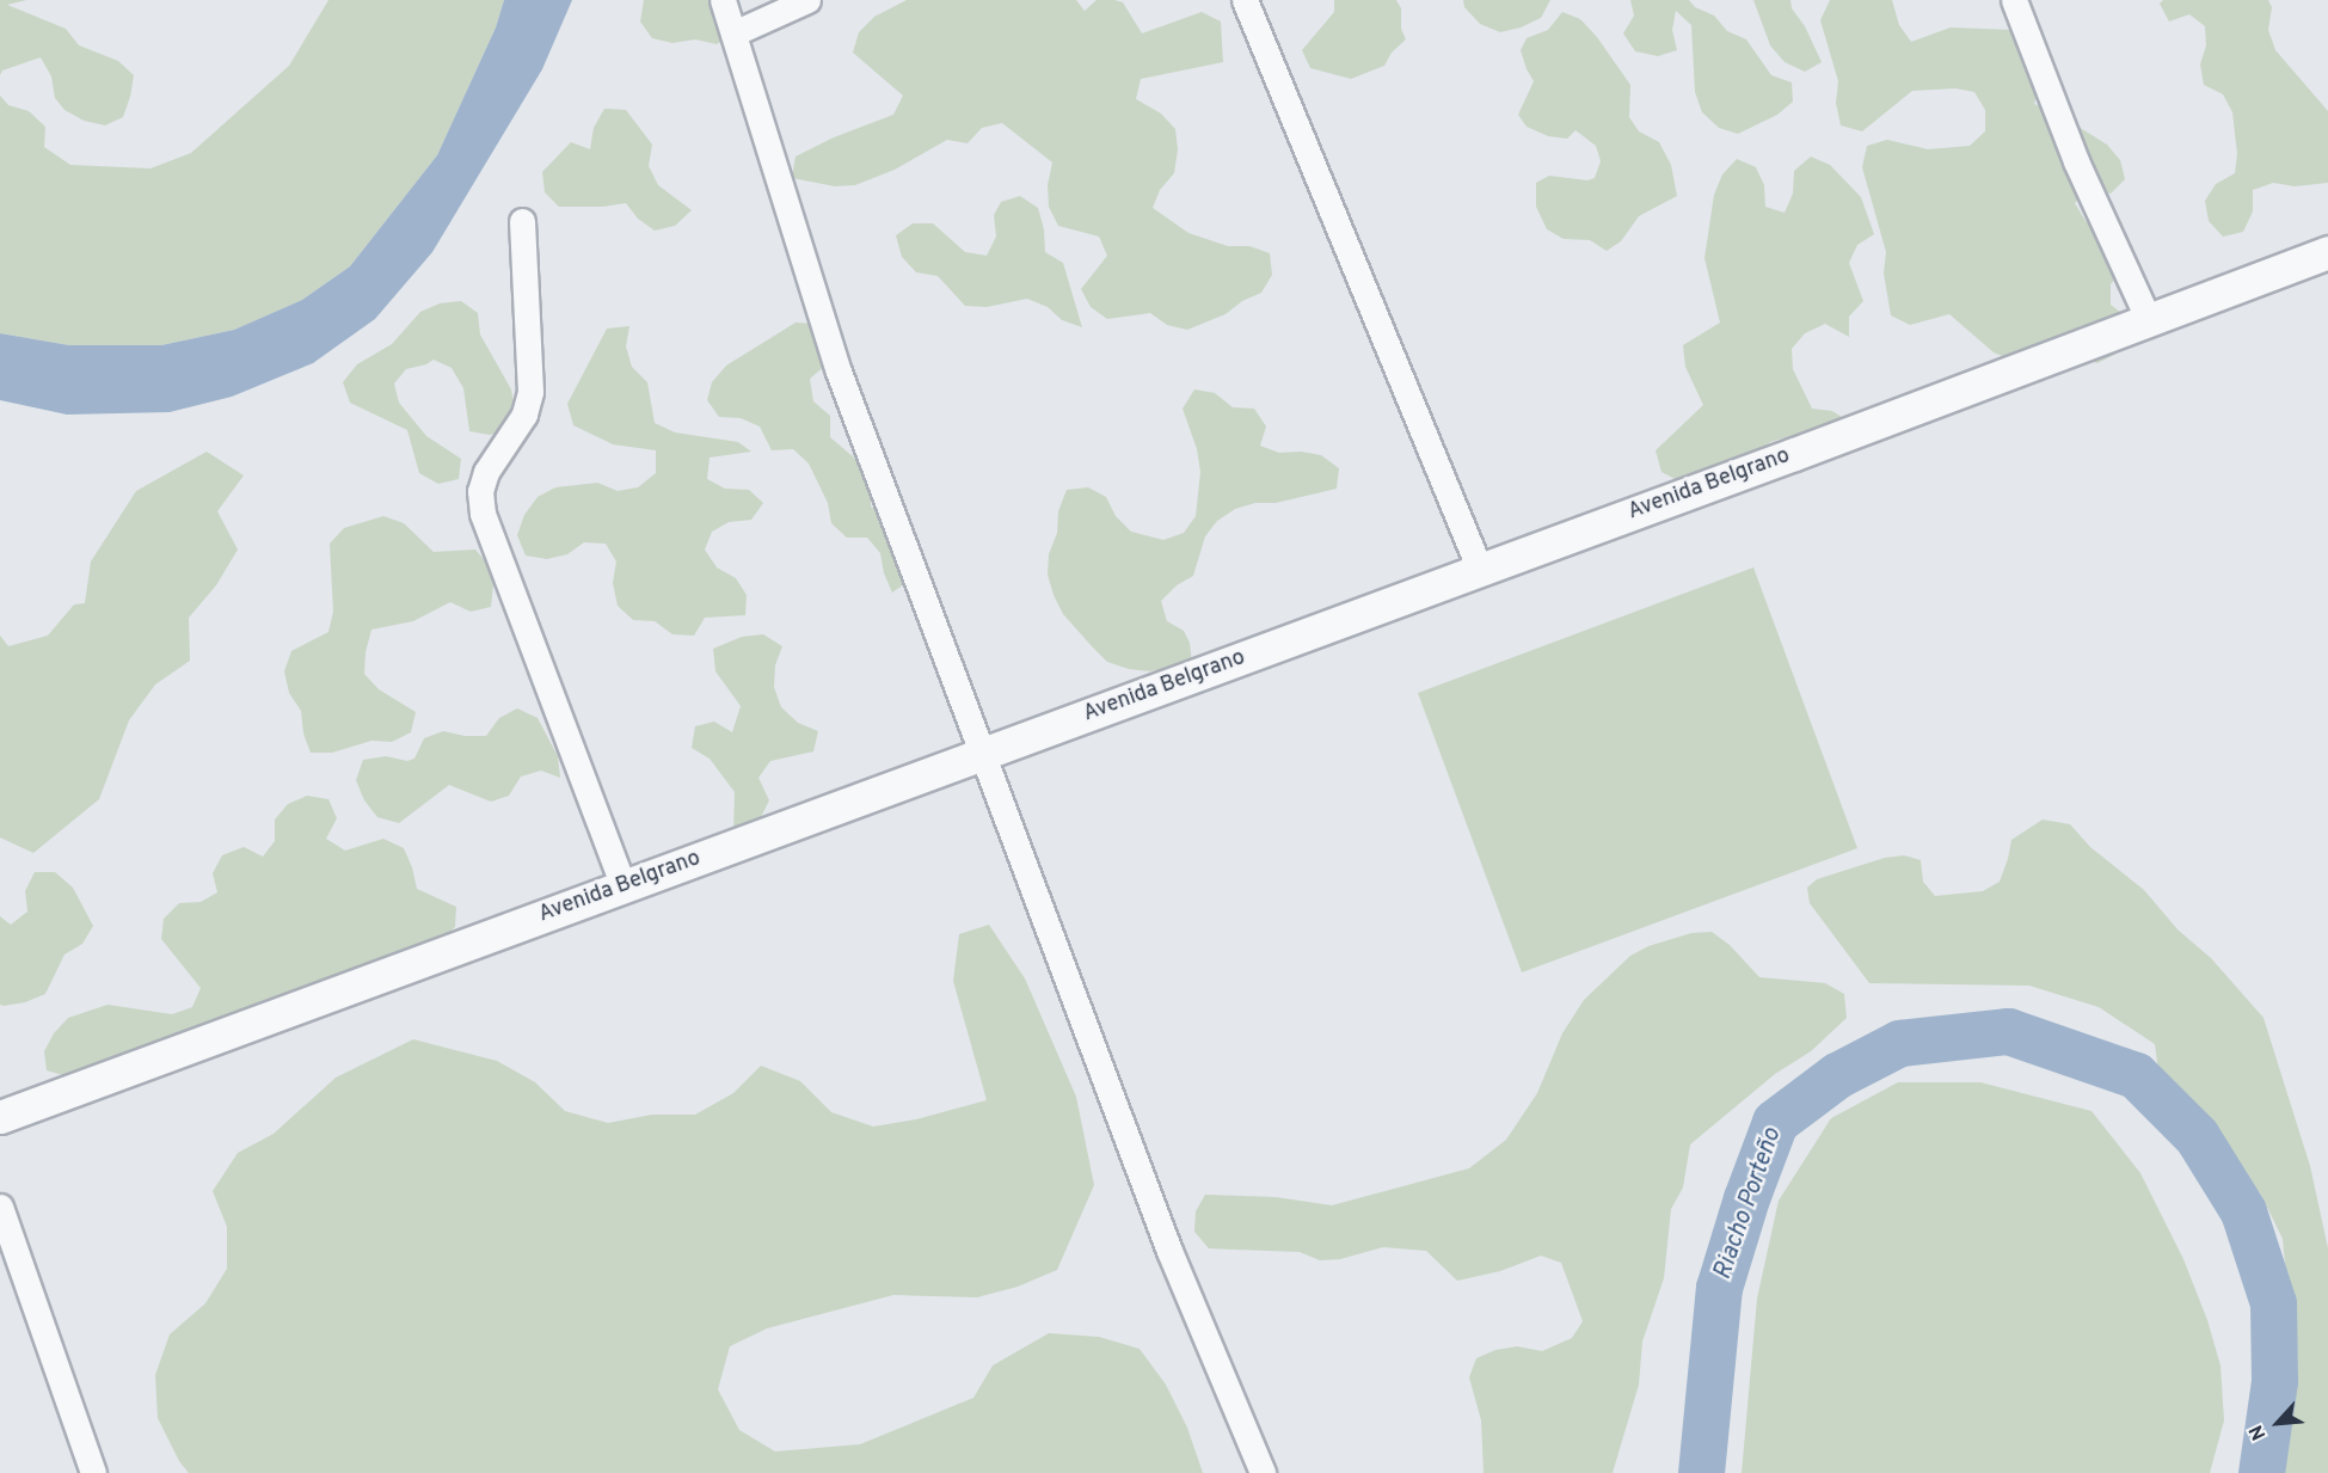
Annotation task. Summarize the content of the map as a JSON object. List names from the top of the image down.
{
  "streets": {
    "street": ["Avenida Belgrano"]
  },
  "water": ["Riacho Porteño"],
  "north": "bottom left"
}
